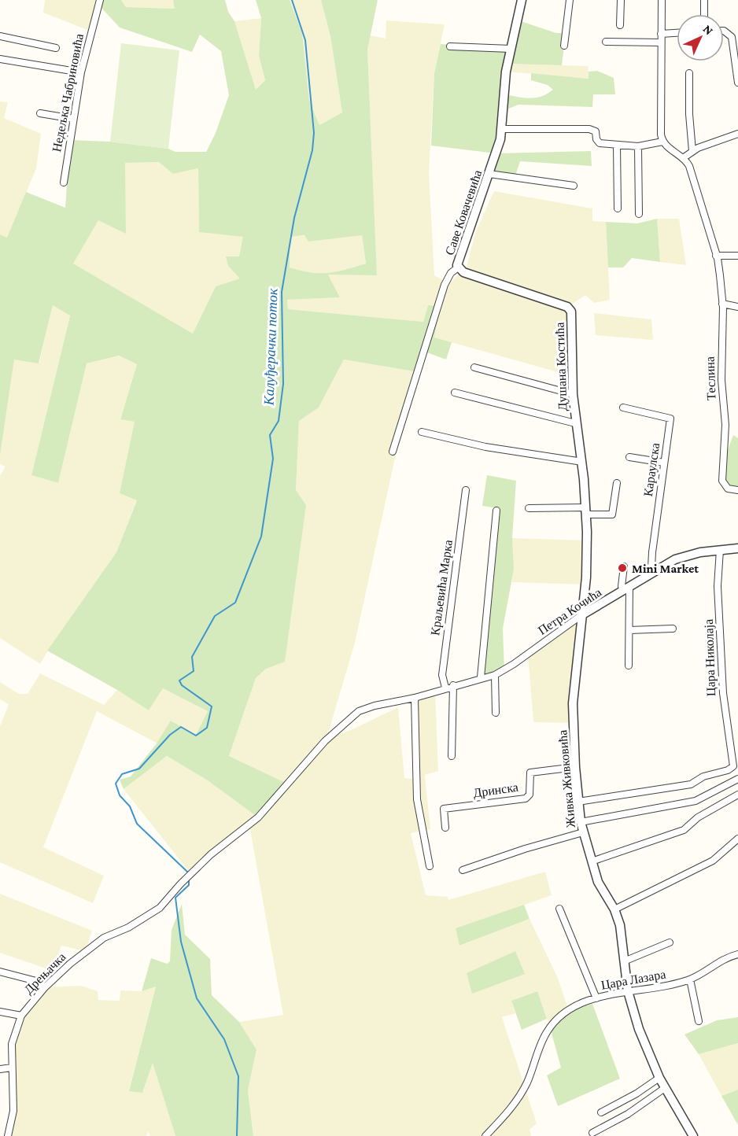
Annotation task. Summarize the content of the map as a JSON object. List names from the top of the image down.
{
  "streets": {
    "street": [
      "Недељка Чабриновића",
      "Саве Ковачевића",
      "Душана Костића",
      "Теслина",
      "Караулска",
      "Краљевића Марка",
      "Петра Кочића",
      "Цара Николаја",
      "Живка Живковића",
      "Дринска",
      "Дрењачка",
      "Цара Лазара"
    ]
  },
  "crossings": [
    ["Саве Ковачевића", "Душана Костића"],
    ["Душана Костића", "Петра Кочића"],
    ["Душана Костића", "Живка Живковића"],
    ["Караулска", "Петра Кочића"],
    ["Краљевића Марка", "Петра Кочића"],
    ["Петра Кочића", "Цара Николаја"],
    ["Петра Кочића", "Живка Живковића"],
    ["Петра Кочића", "Дрењачка"],
    ["Цара Николаја", "Живка Живковића"],
    ["Живка Живковића", "Дринска"],
    ["Живка Живковића", "Цара Лазара"]
  ],
  "water": ["Калуђерачки поток"],
  "places": ["Mini Market"],
  "north": "top right"
}
